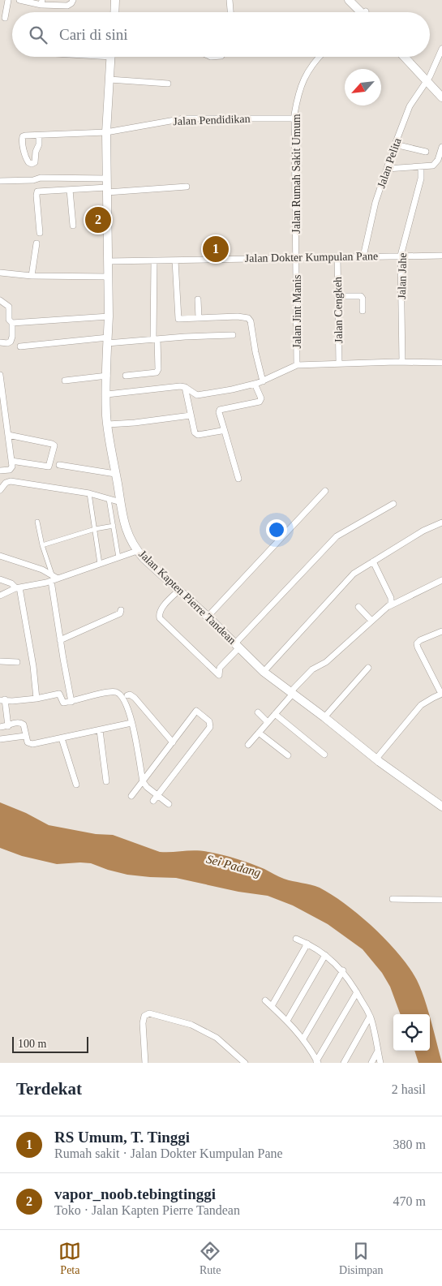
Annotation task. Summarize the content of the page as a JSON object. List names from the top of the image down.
{
  "streets": {
    "main road": ["Jalan Kapten Pierre Tandean"],
    "street": [
      "Jalan Pendidikan",
      "Jalan Pelita",
      "Jalan Rumah Sakit Umum",
      "Jalan Dokter Kumpulan Pane",
      "Jalan Jahe",
      "Jalan Cengkeh",
      "Jalan Jint Manis"
    ]
  },
  "crossings": [
    ["Jalan Pendidikan", "Jalan Rumah Sakit Umum"],
    ["Jalan Pendidikan", "Jalan Kapten Pierre Tandean"],
    ["Jalan Pelita", "Jalan Dokter Kumpulan Pane"],
    ["Jalan Rumah Sakit Umum", "Jalan Dokter Kumpulan Pane"],
    ["Jalan Rumah Sakit Umum", "Jalan Jint Manis"],
    ["Jalan Dokter Kumpulan Pane", "Jalan Jahe"],
    ["Jalan Dokter Kumpulan Pane", "Jalan Cengkeh"],
    ["Jalan Dokter Kumpulan Pane", "Jalan Jint Manis"],
    ["Jalan Dokter Kumpulan Pane", "Jalan Kapten Pierre Tandean"]
  ],
  "water": ["Sei Padang"],
  "scale_bar": "100 m",
  "north": "bottom left",
  "page": {
    "search": "Cari di sini",
    "pins": ["2", "1"],
    "scale": "100 m",
    "heading": ["Terdekat", "2 hasil"],
    "list": [
      {
        "mark": "1",
        "name": "RS Umum, T. Tinggi",
        "note": "Rumah sakit · Jalan Dokter Kumpulan Pane",
        "value": "380 m"
      },
      {
        "mark": "2",
        "name": "vapor_noob.tebingtinggi",
        "note": "Toko · Jalan Kapten Pierre Tandean",
        "value": "470 m"
      }
    ],
    "nav": ["Peta", "Rute", "Disimpan"]
  }
}
